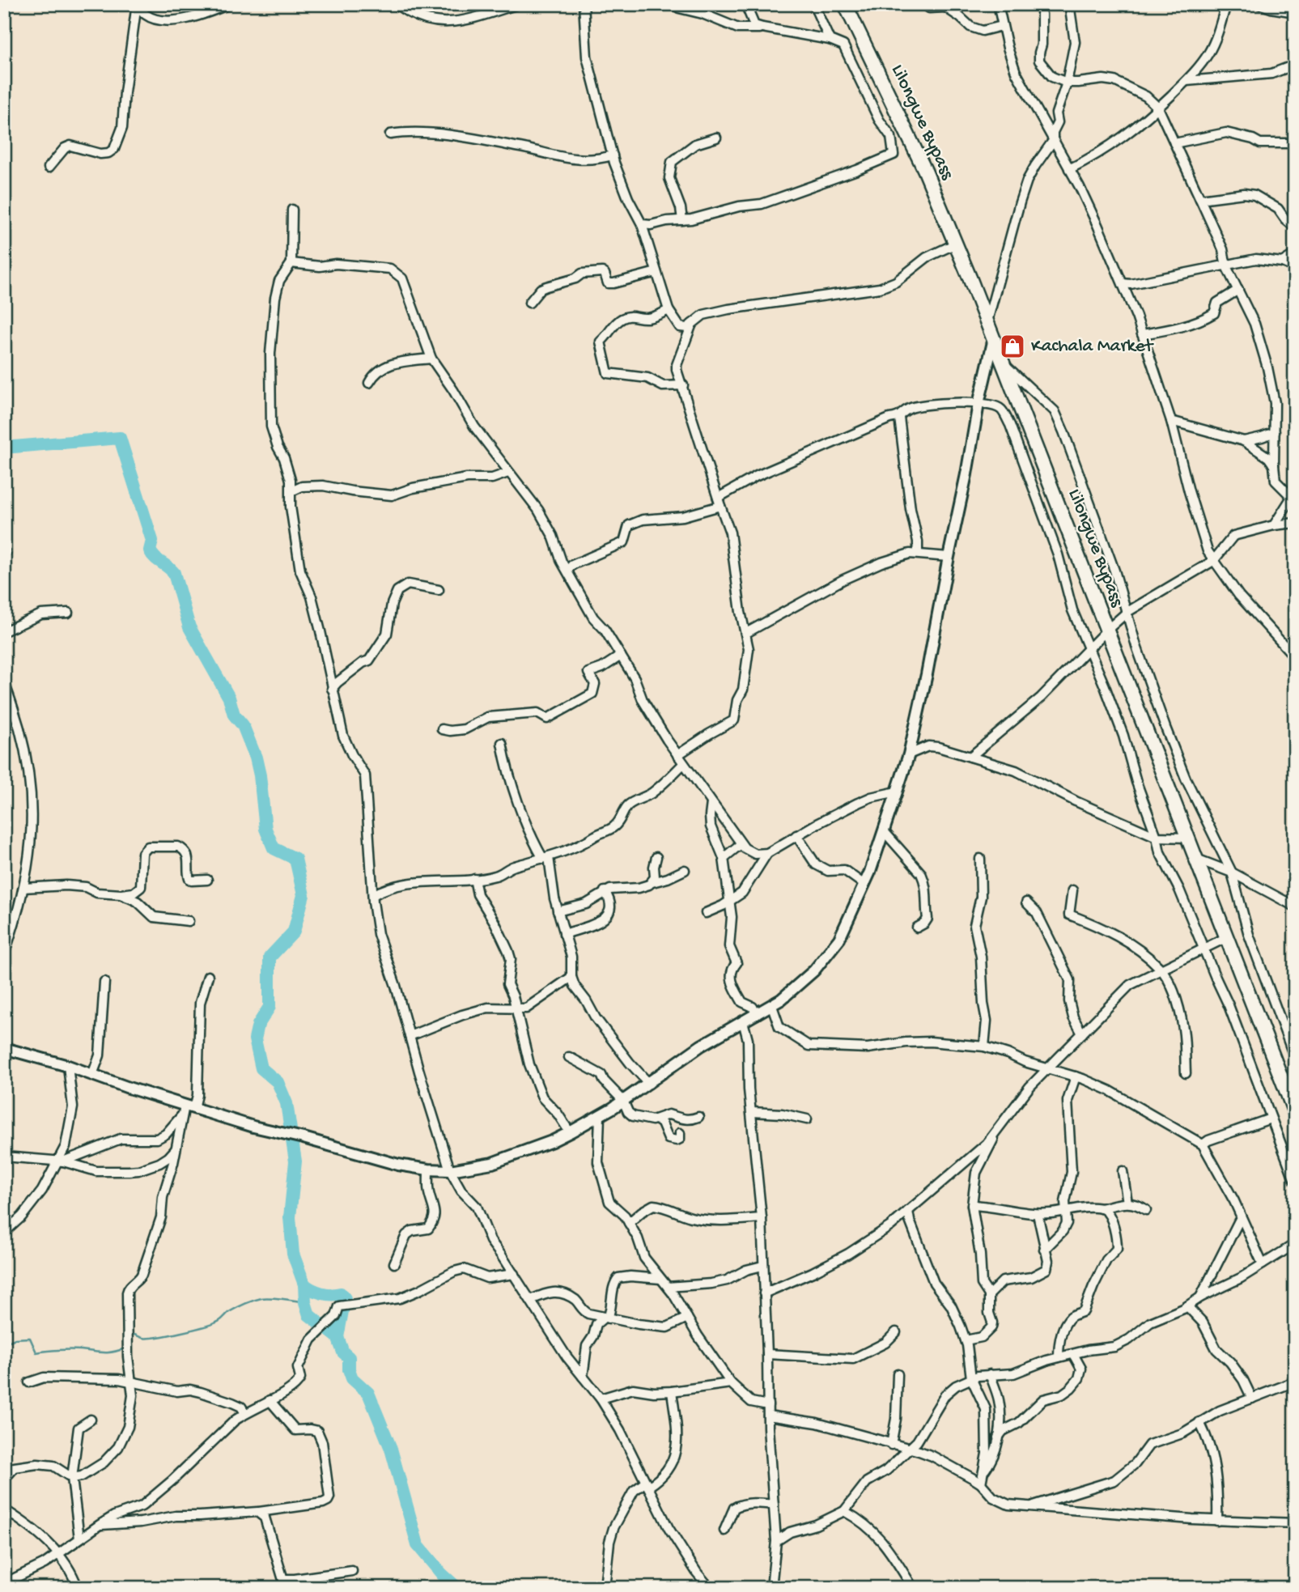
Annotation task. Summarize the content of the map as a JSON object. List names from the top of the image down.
{
  "streets": {
    "main road": ["Lilongwe Bypass"]
  },
  "places": {
    "shop": ["Kachala Market"]
  }
}
